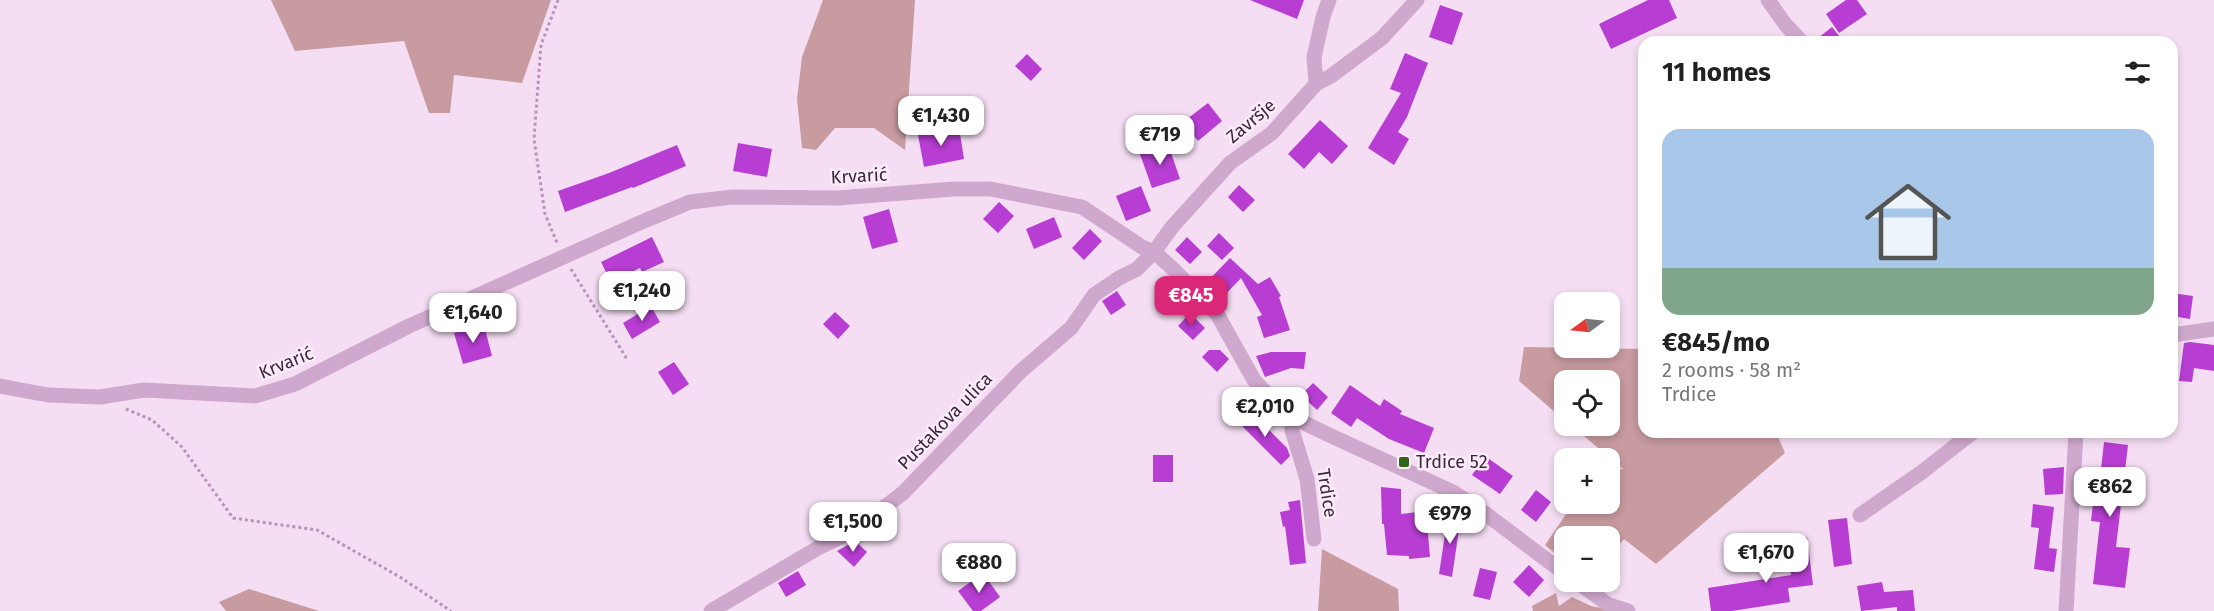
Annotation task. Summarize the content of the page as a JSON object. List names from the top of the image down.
{
  "streets": {
    "street": [
      "Završje",
      "Krvarić",
      "Pustakova ulica",
      "Trdice"
    ]
  },
  "crossings": [
    ["Završje", "Krvarić"],
    ["Završje", "Pustakova ulica"],
    ["Krvarić", "Pustakova ulica"]
  ],
  "places": {
    "transit": ["Trdice 52"]
  },
  "north": "left",
  "page": {
    "heading": "11 homes",
    "price": [
      "€1,430",
      "€719",
      "€1,240",
      "€845",
      "€1,640",
      "€2,010",
      "€862",
      "€979",
      "€1,500",
      "€1,670",
      "€880"
    ],
    "list": [
      {
        "name": "€845/mo",
        "note": "2 rooms · 58 m² · Trdice"
      }
    ],
    "map_buttons": ["+", "−"]
  }
}
